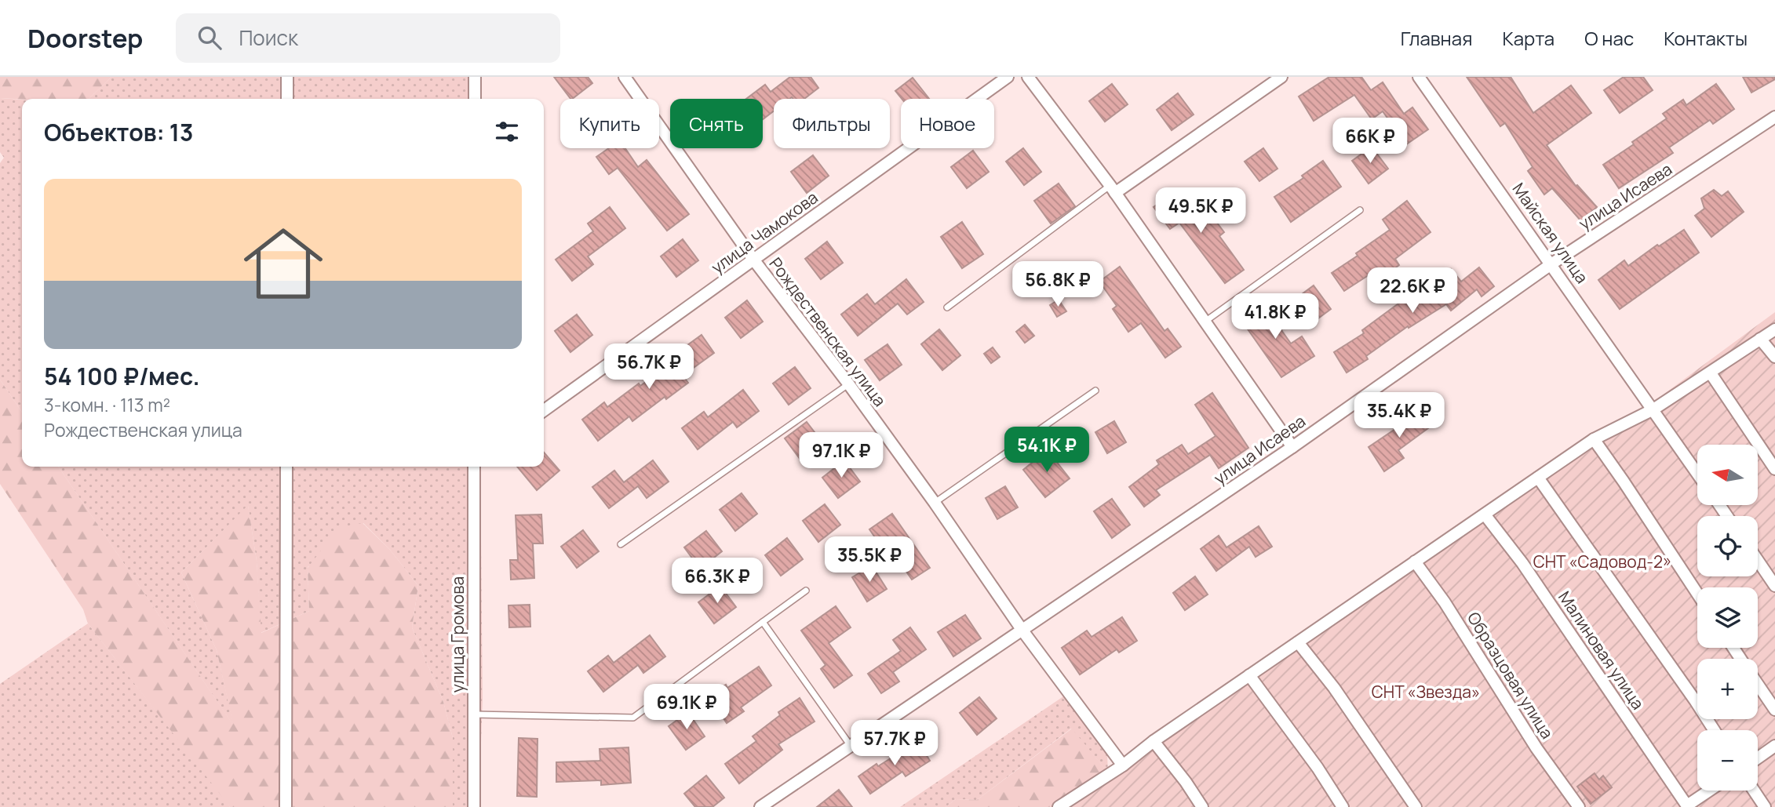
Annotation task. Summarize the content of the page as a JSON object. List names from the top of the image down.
{
  "streets": {
    "street": [
      "улица Исаева",
      "улица Чамокова",
      "Майская улица",
      "Рождественская улица",
      "улица Громова",
      "Малиновая улица",
      "Образцовая улица"
    ]
  },
  "crossings": [
    ["улица Исаева", "Майская улица"],
    ["улица Исаева", "Рождественская улица"],
    ["улица Чамокова", "Рождественская улица"]
  ],
  "parks": ["СНТ «Садовод-2»", "СНТ «Звезда»"],
  "north": "left",
  "page": {
    "header": "Doorstep",
    "search": "Поиск",
    "nav": [
      "Главная",
      "Карта",
      "О нас",
      "Контакты"
    ],
    "chip": [
      "Купить",
      "Снять",
      "Фильтры",
      "Новое"
    ],
    "heading": "Объектов: 13",
    "price": [
      "66K ₽",
      "49.5K ₽",
      "56.8K ₽",
      "22.6K ₽",
      "41.8K ₽",
      "56.7K ₽",
      "35.4K ₽",
      "54.1K ₽",
      "97.1K ₽",
      "35.5K ₽",
      "66.3K ₽",
      "69.1K ₽",
      "57.7K ₽"
    ],
    "list": [
      {
        "name": "54 100 ₽/мес.",
        "note": "3-комн. · 113 m² · Рождественская улица"
      }
    ],
    "map_buttons": ["+", "−"]
  }
}
